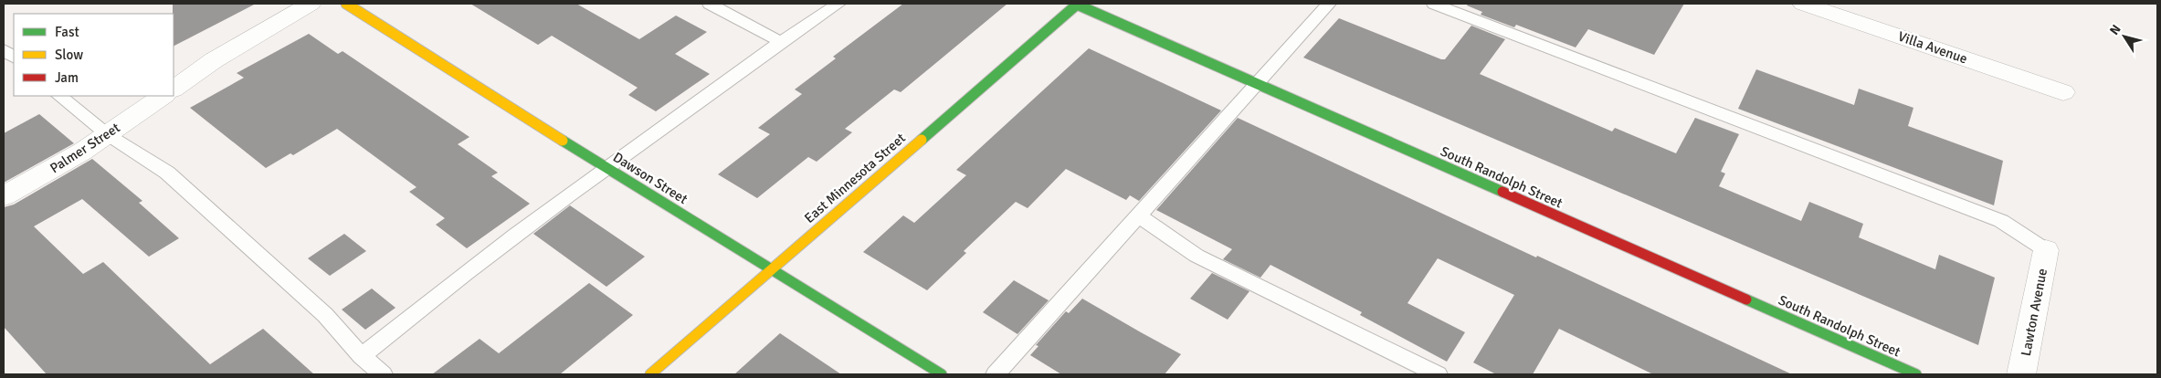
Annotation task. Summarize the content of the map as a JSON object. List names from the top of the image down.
{
  "streets": {
    "street": [
      "Villa Avenue",
      "Palmer Street",
      "South Randolph Street",
      "Dawson Street",
      "East Minnesota Street",
      "Lawton Avenue"
    ]
  },
  "crossings": [
    ["South Randolph Street", "East Minnesota Street"],
    ["Dawson Street", "East Minnesota Street"]
  ],
  "legend": ["Fast", "Slow", "Jam"],
  "north": "top left"
}
